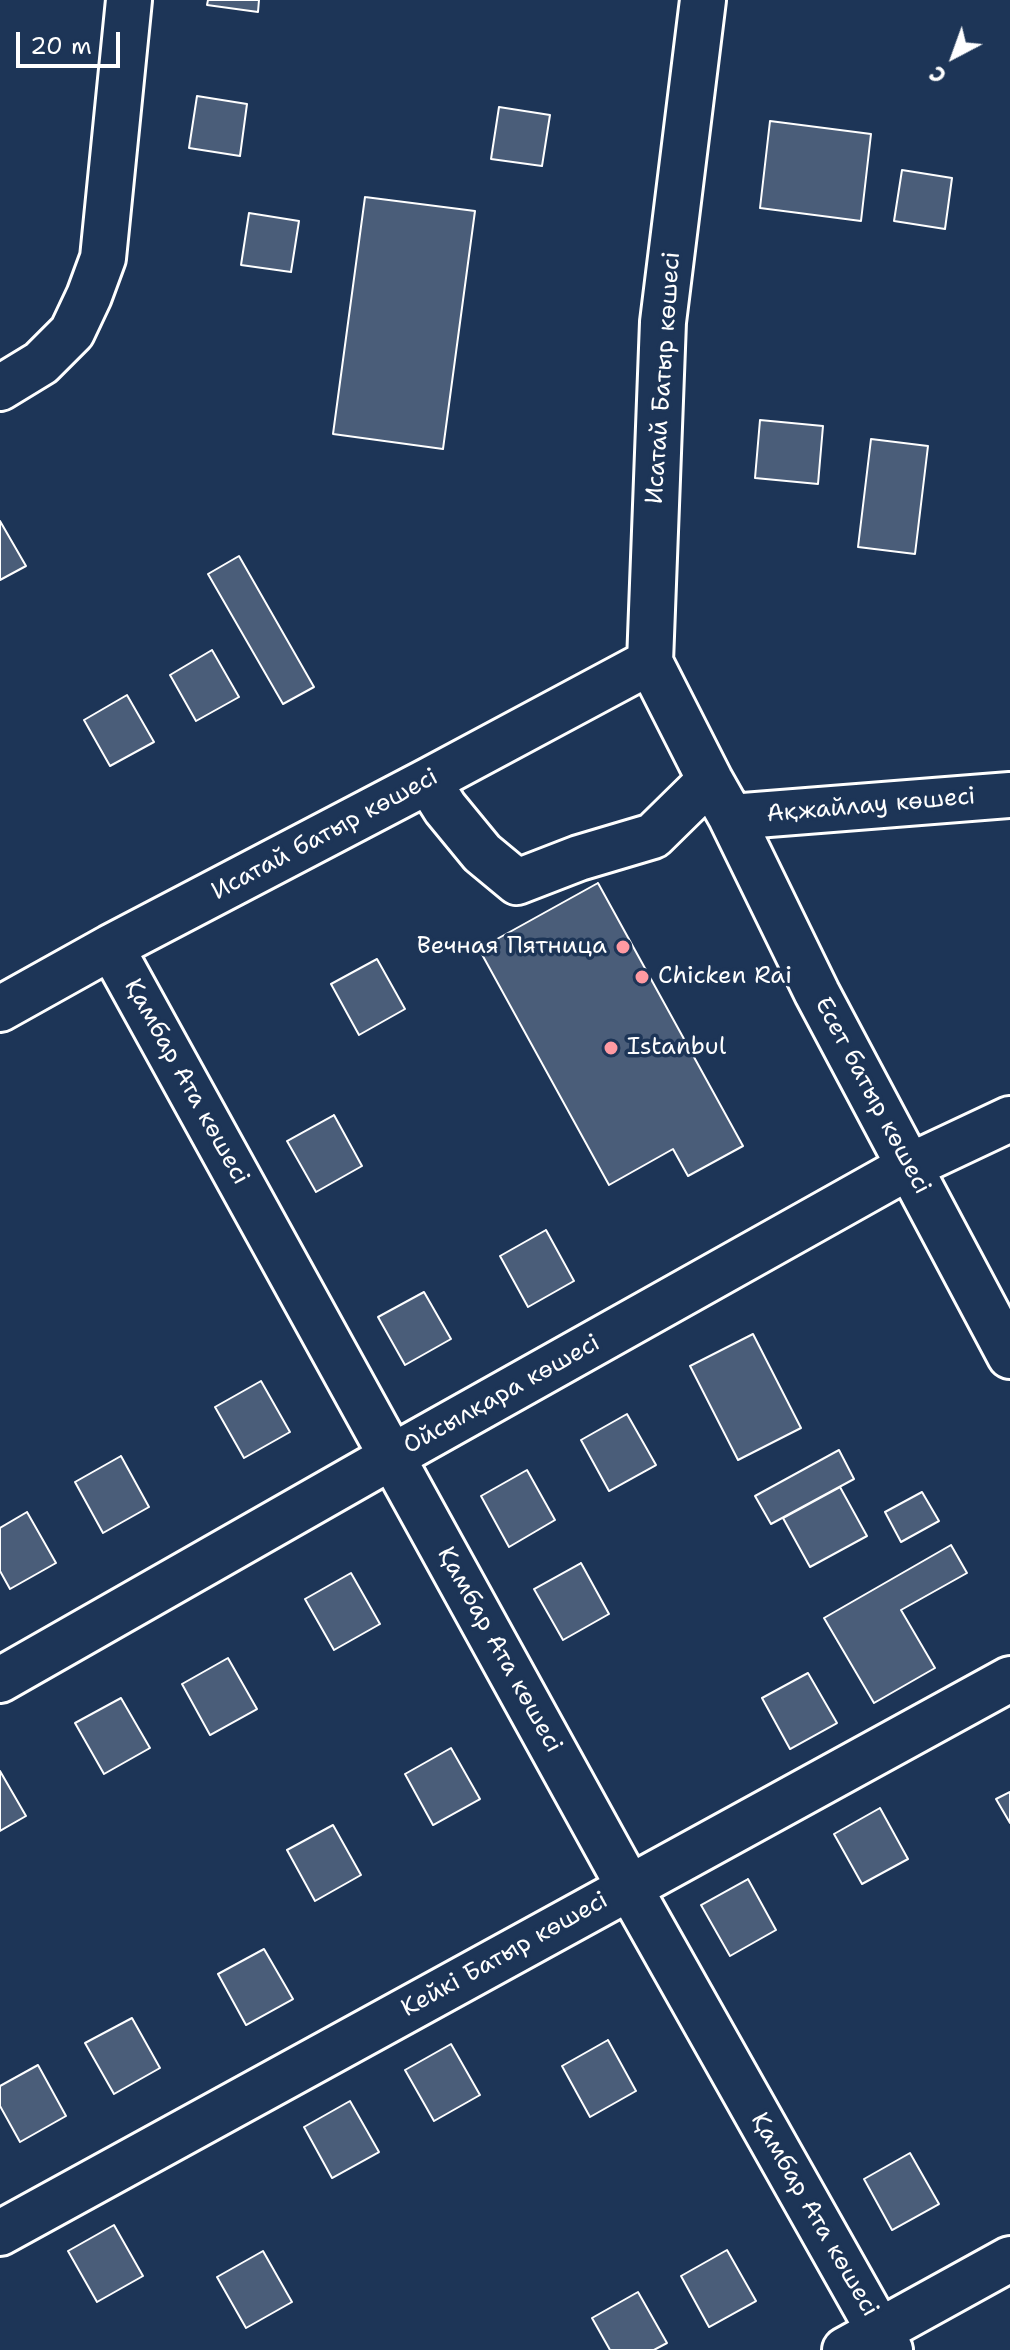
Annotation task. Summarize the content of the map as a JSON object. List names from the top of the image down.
{
  "streets": {
    "street": [
      "Исатай Батыр көшесі",
      "Ақжайлау көшесі",
      "Исатай батыр көшесі",
      "Қамбар Ата көшесі",
      "Есет батыр көшесі",
      "Ойсылқара көшесі",
      "Кейкі Батыр көшесі"
    ]
  },
  "crossings": [
    ["Исатай Батыр көшесі", "Исатай батыр көшесі"],
    ["Исатай Батыр көшесі", "Есет батыр көшесі"],
    ["Ақжайлау көшесі", "Есет батыр көшесі"],
    ["Исатай батыр көшесі", "Қамбар Ата көшесі"],
    ["Исатай батыр көшесі", "Есет батыр көшесі"],
    ["Қамбар Ата көшесі", "Ойсылқара көшесі"],
    ["Қамбар Ата көшесі", "Кейкі Батыр көшесі"],
    ["Есет батыр көшесі", "Ойсылқара көшесі"]
  ],
  "places": ["Вечная Пятница", "Chicken Rai", "Istanbul"],
  "scale_bar": "20 m",
  "north": "bottom left"
}
